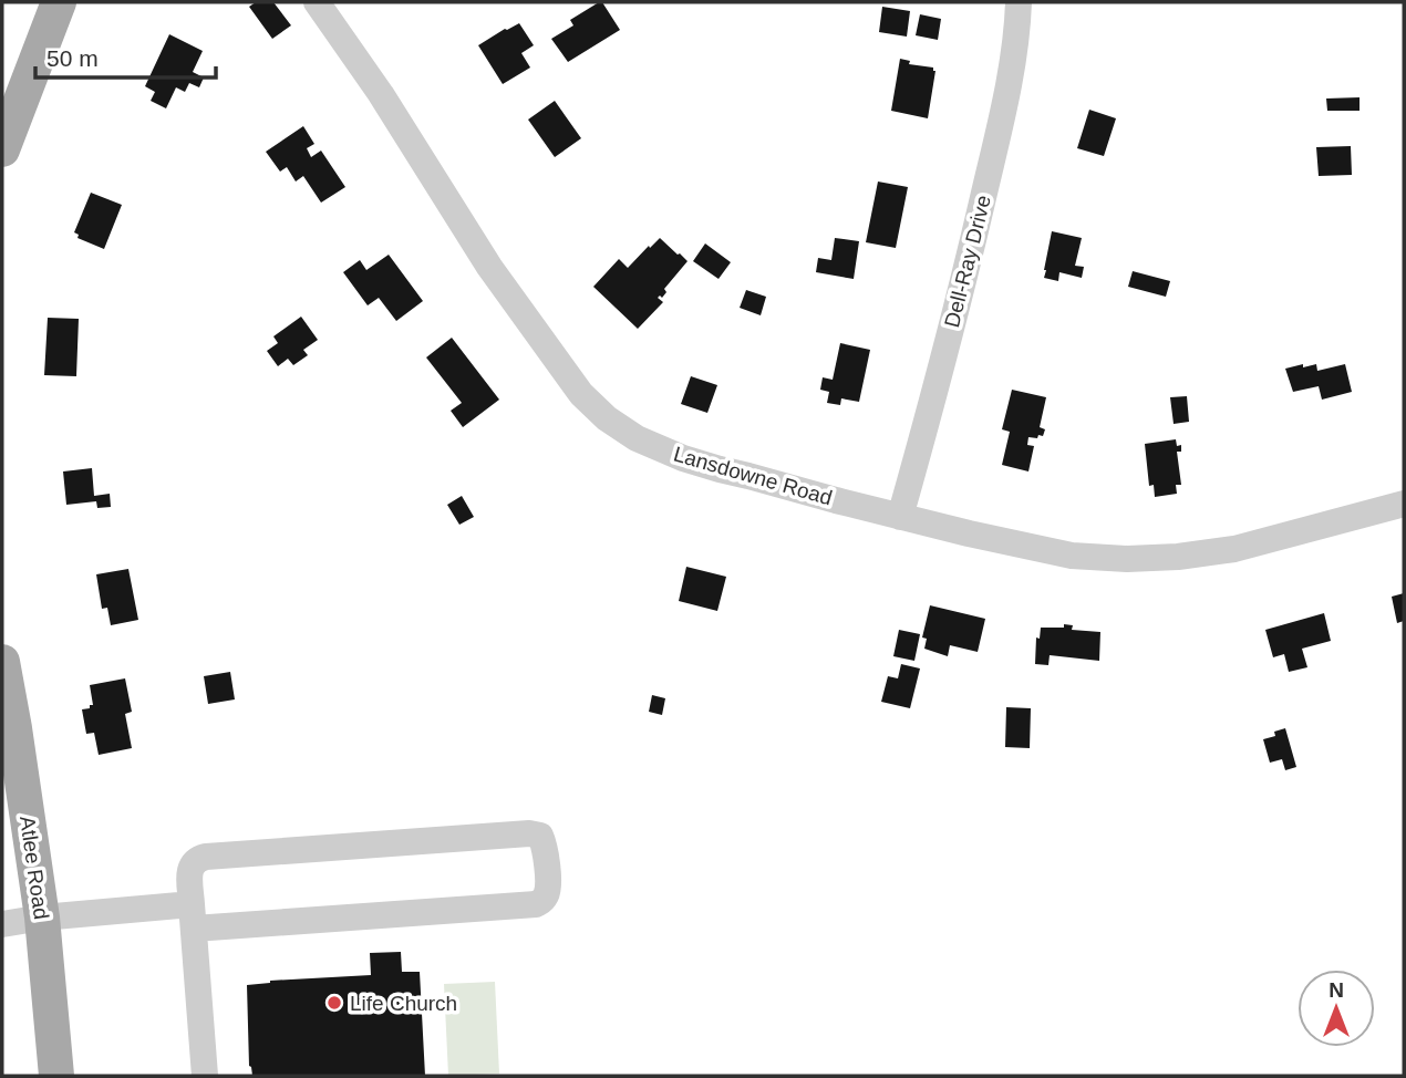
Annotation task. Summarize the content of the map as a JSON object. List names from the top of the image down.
{
  "streets": {
    "main road": ["Atlee Road"],
    "street": ["Dell-Ray Drive", "Lansdowne Road"]
  },
  "crossings": [
    ["Dell-Ray Drive", "Lansdowne Road"]
  ],
  "places": ["Life Church"],
  "scale_bar": "50 m",
  "north": "top"
}
